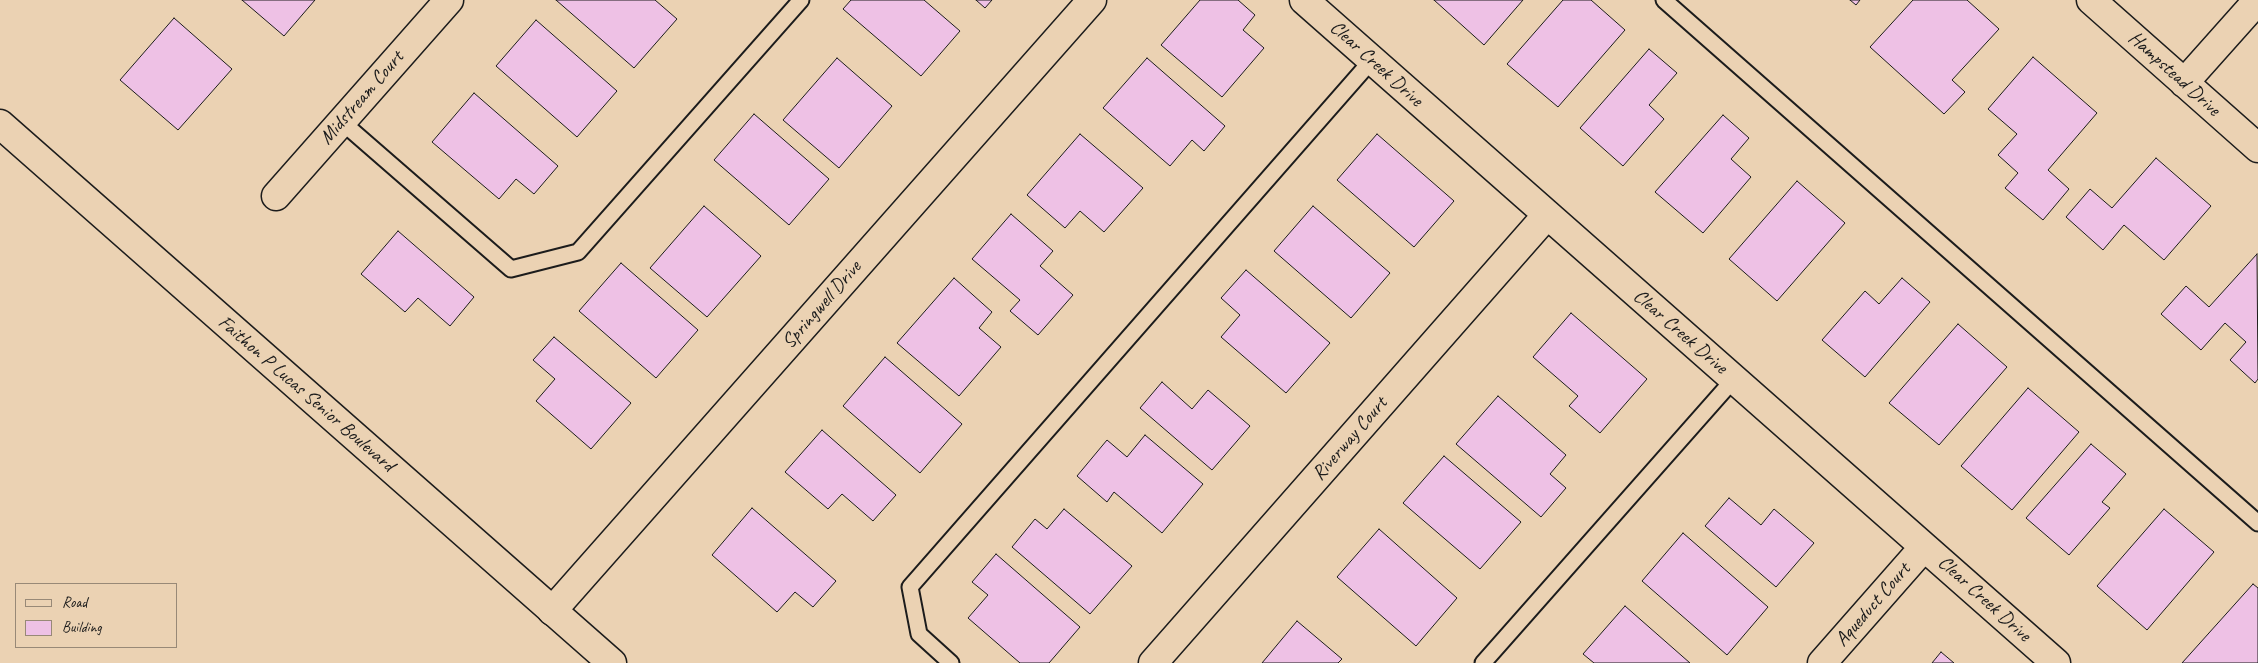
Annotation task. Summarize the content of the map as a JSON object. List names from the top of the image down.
{
  "streets": {
    "street": [
      "Clear Creek Drive",
      "Hampstead Drive",
      "Midstream Court",
      "Springwell Drive",
      "Faithon P Lucas Senior Boulevard",
      "Riverway Court",
      "Aqueduct Court"
    ]
  },
  "crossings": [
    ["Clear Creek Drive", "Riverway Court"],
    ["Clear Creek Drive", "Aqueduct Court"],
    ["Springwell Drive", "Faithon P Lucas Senior Boulevard"]
  ],
  "legend": ["Road", "Building"]
}
